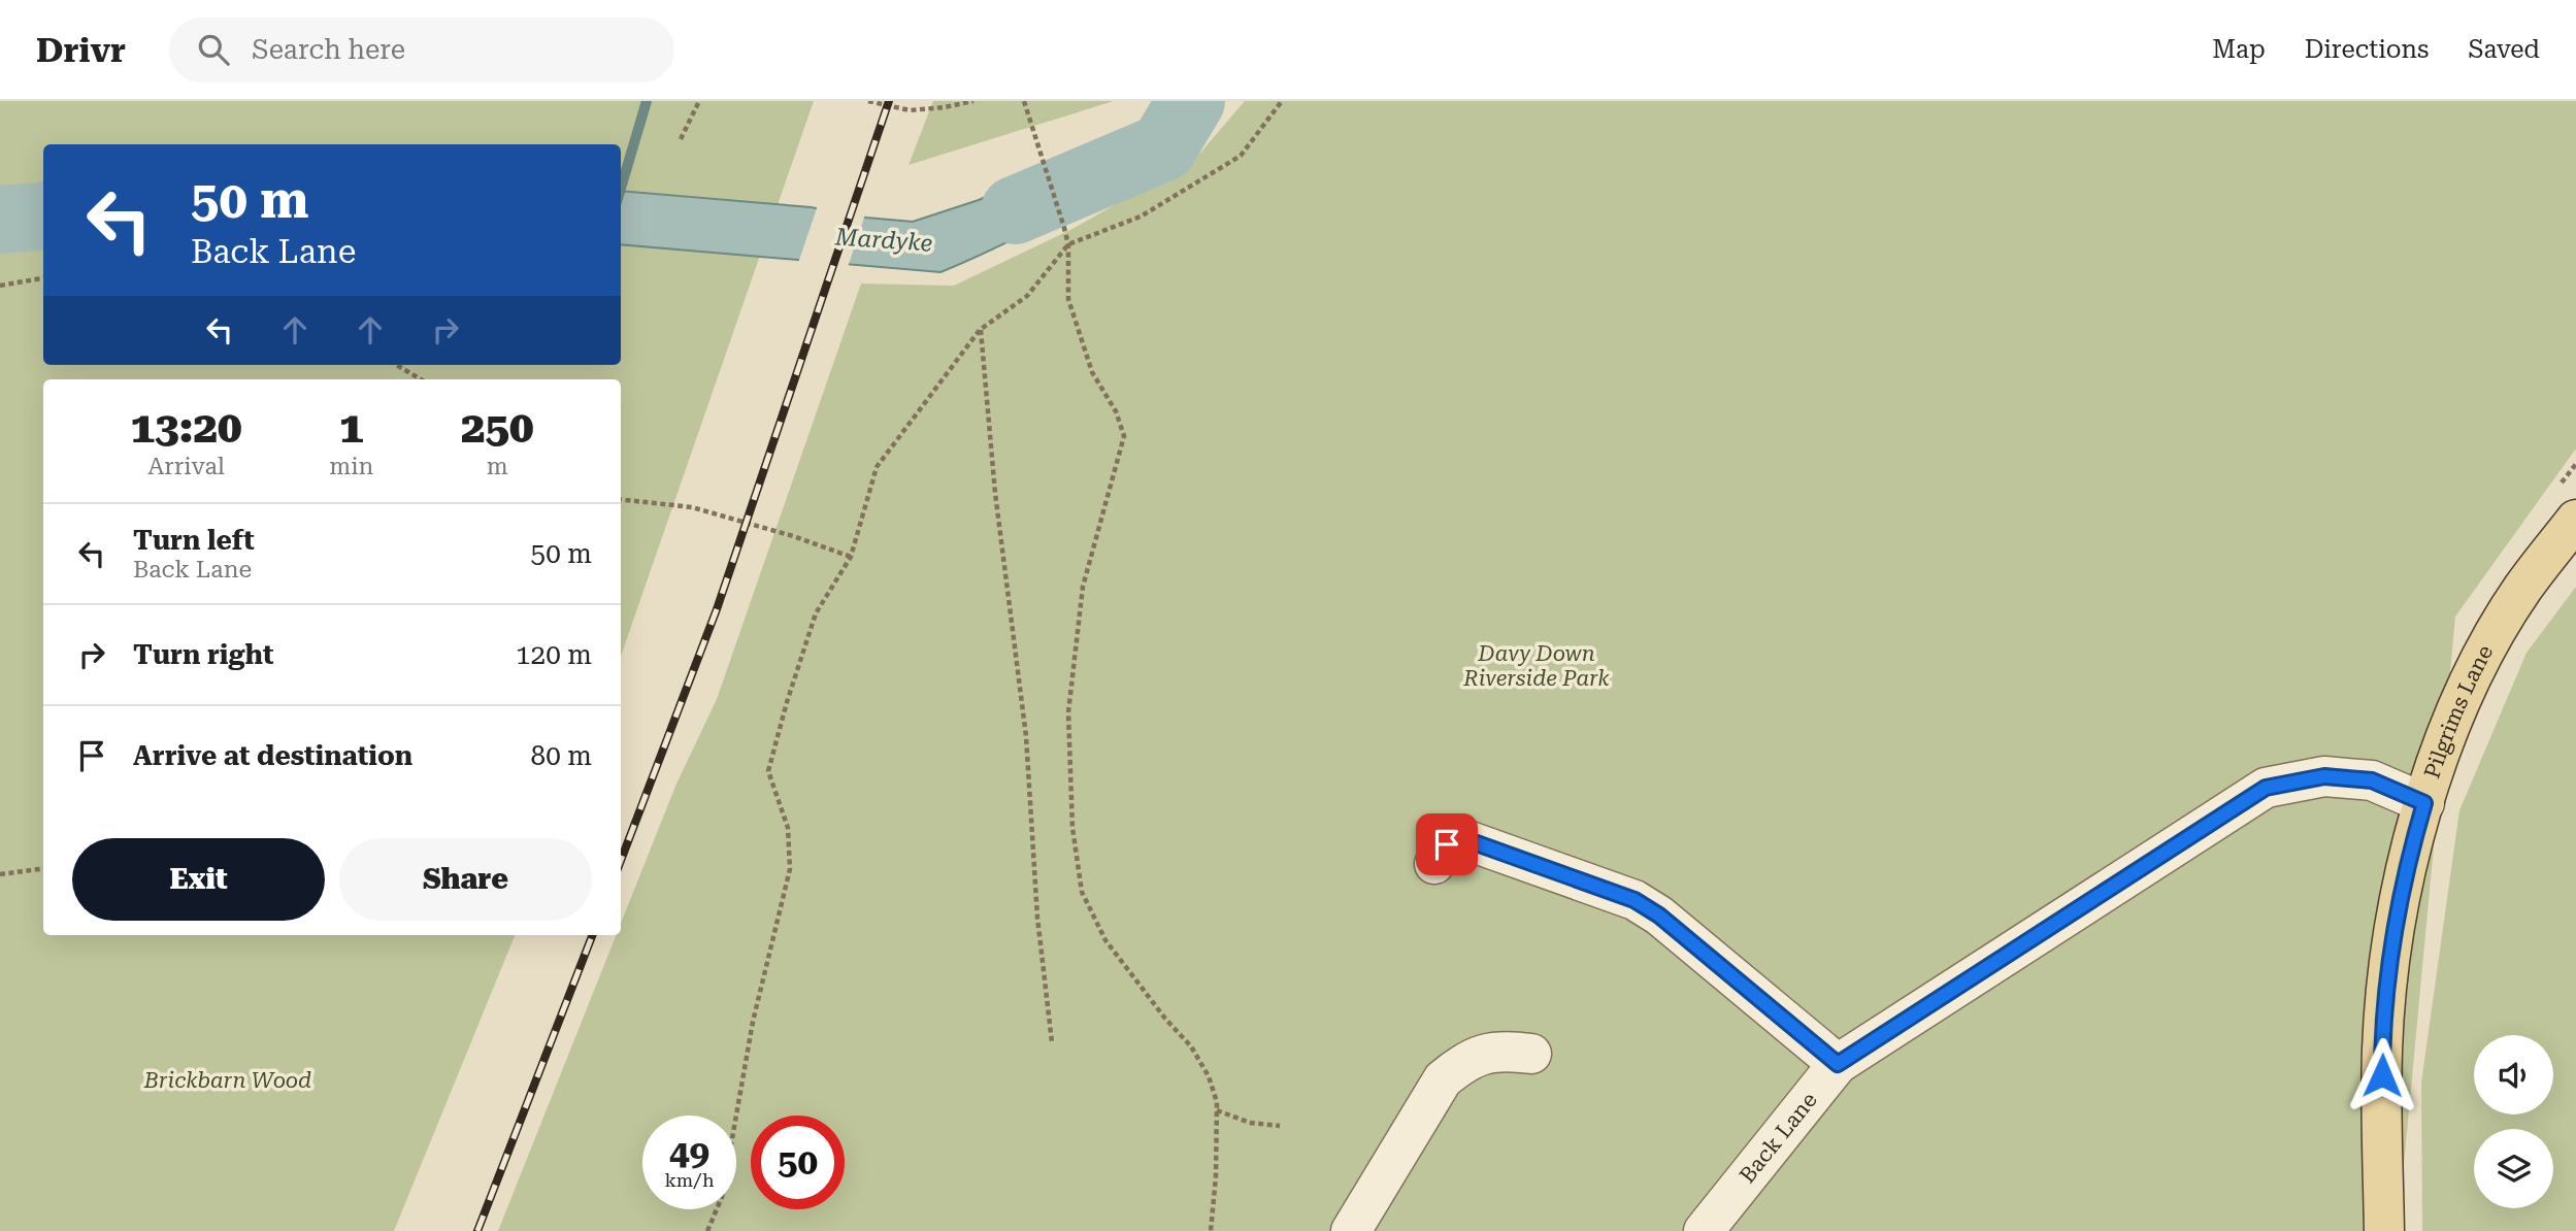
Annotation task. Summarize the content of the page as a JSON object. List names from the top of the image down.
{
  "streets": {
    "main road": ["Pilgrims Lane"],
    "lane": ["Back Lane"]
  },
  "crossings": [
    ["Pilgrims Lane", "Back Lane"]
  ],
  "water": ["Mardyke"],
  "parks": ["Davy Down Riverside Park", "Brickbarn Wood"],
  "page": {
    "header": "Drivr",
    "search": "Search here",
    "nav": ["Map", "Directions", "Saved"],
    "turn": ["50 m", "Back Lane"],
    "eta": [
      "13:20",
      "Arrival",
      "1",
      "min",
      "250",
      "m"
    ],
    "list": [
      {
        "name": "Turn left",
        "note": "Back Lane",
        "value": "50 m"
      },
      {
        "name": "Turn right",
        "value": "120 m"
      },
      {
        "name": "Arrive at destination",
        "value": "80 m"
      }
    ],
    "buttons": ["Exit", "Share"],
    "speed": "49 km/h",
    "limit": "50"
  }
}
